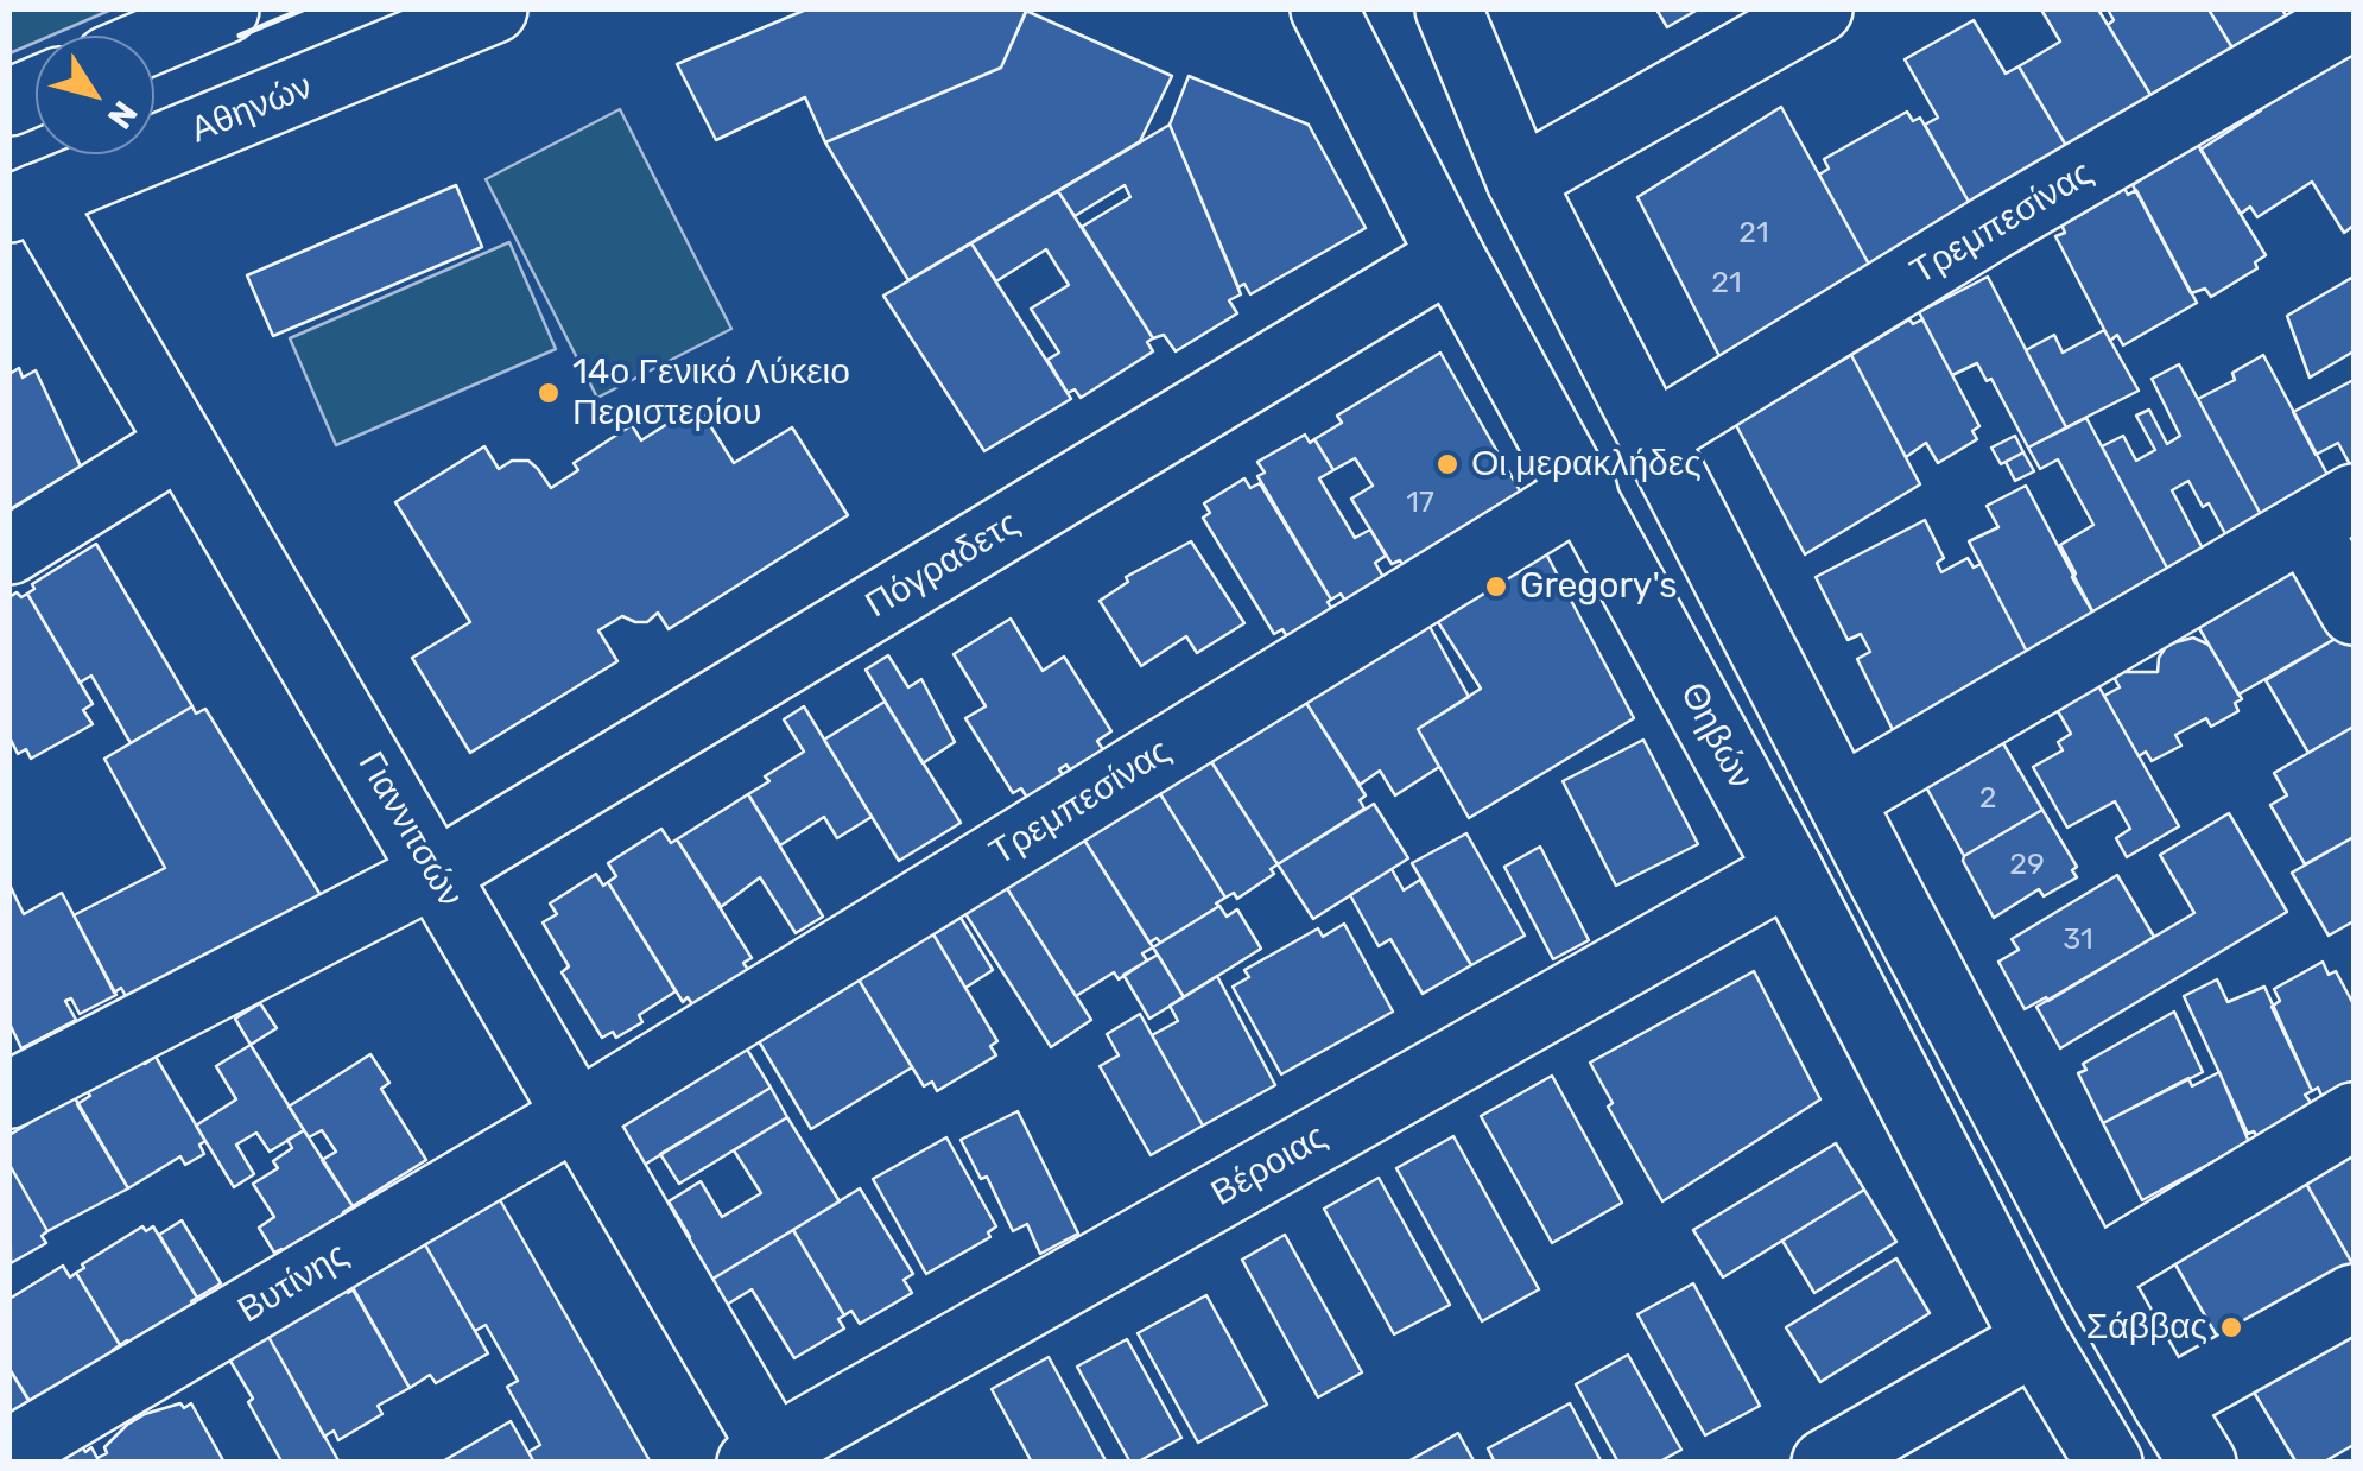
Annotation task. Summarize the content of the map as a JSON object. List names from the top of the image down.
{
  "streets": {
    "main road": [
      "Αθηνών",
      "Τρεμπεσίνας",
      "Πόγραδετς",
      "Θηβών",
      "Γιαννιτσών",
      "Βέροιας",
      "Βυτίνης"
    ]
  },
  "crossings": [
    ["Αθηνών", "Γιαννιτσών"],
    ["Τρεμπεσίνας", "Θηβών"],
    ["Τρεμπεσίνας", "Γιαννιτσών"],
    ["Τρεμπεσίνας", "Βυτίνης"],
    ["Πόγραδετς", "Θηβών"],
    ["Πόγραδετς", "Γιαννιτσών"],
    ["Θηβών", "Βέροιας"],
    ["Γιαννιτσών", "Βέροιας"],
    ["Γιαννιτσών", "Βυτίνης"]
  ],
  "places": [
    "14ο Γενικό Λύκειο Περιστερίου",
    "Οι μερακλήδες",
    "Gregory's",
    "Σάββας"
  ],
  "house_numbers": [
    "21",
    "21",
    "17",
    "2",
    "29",
    "31"
  ],
  "north": "bottom right"
}
